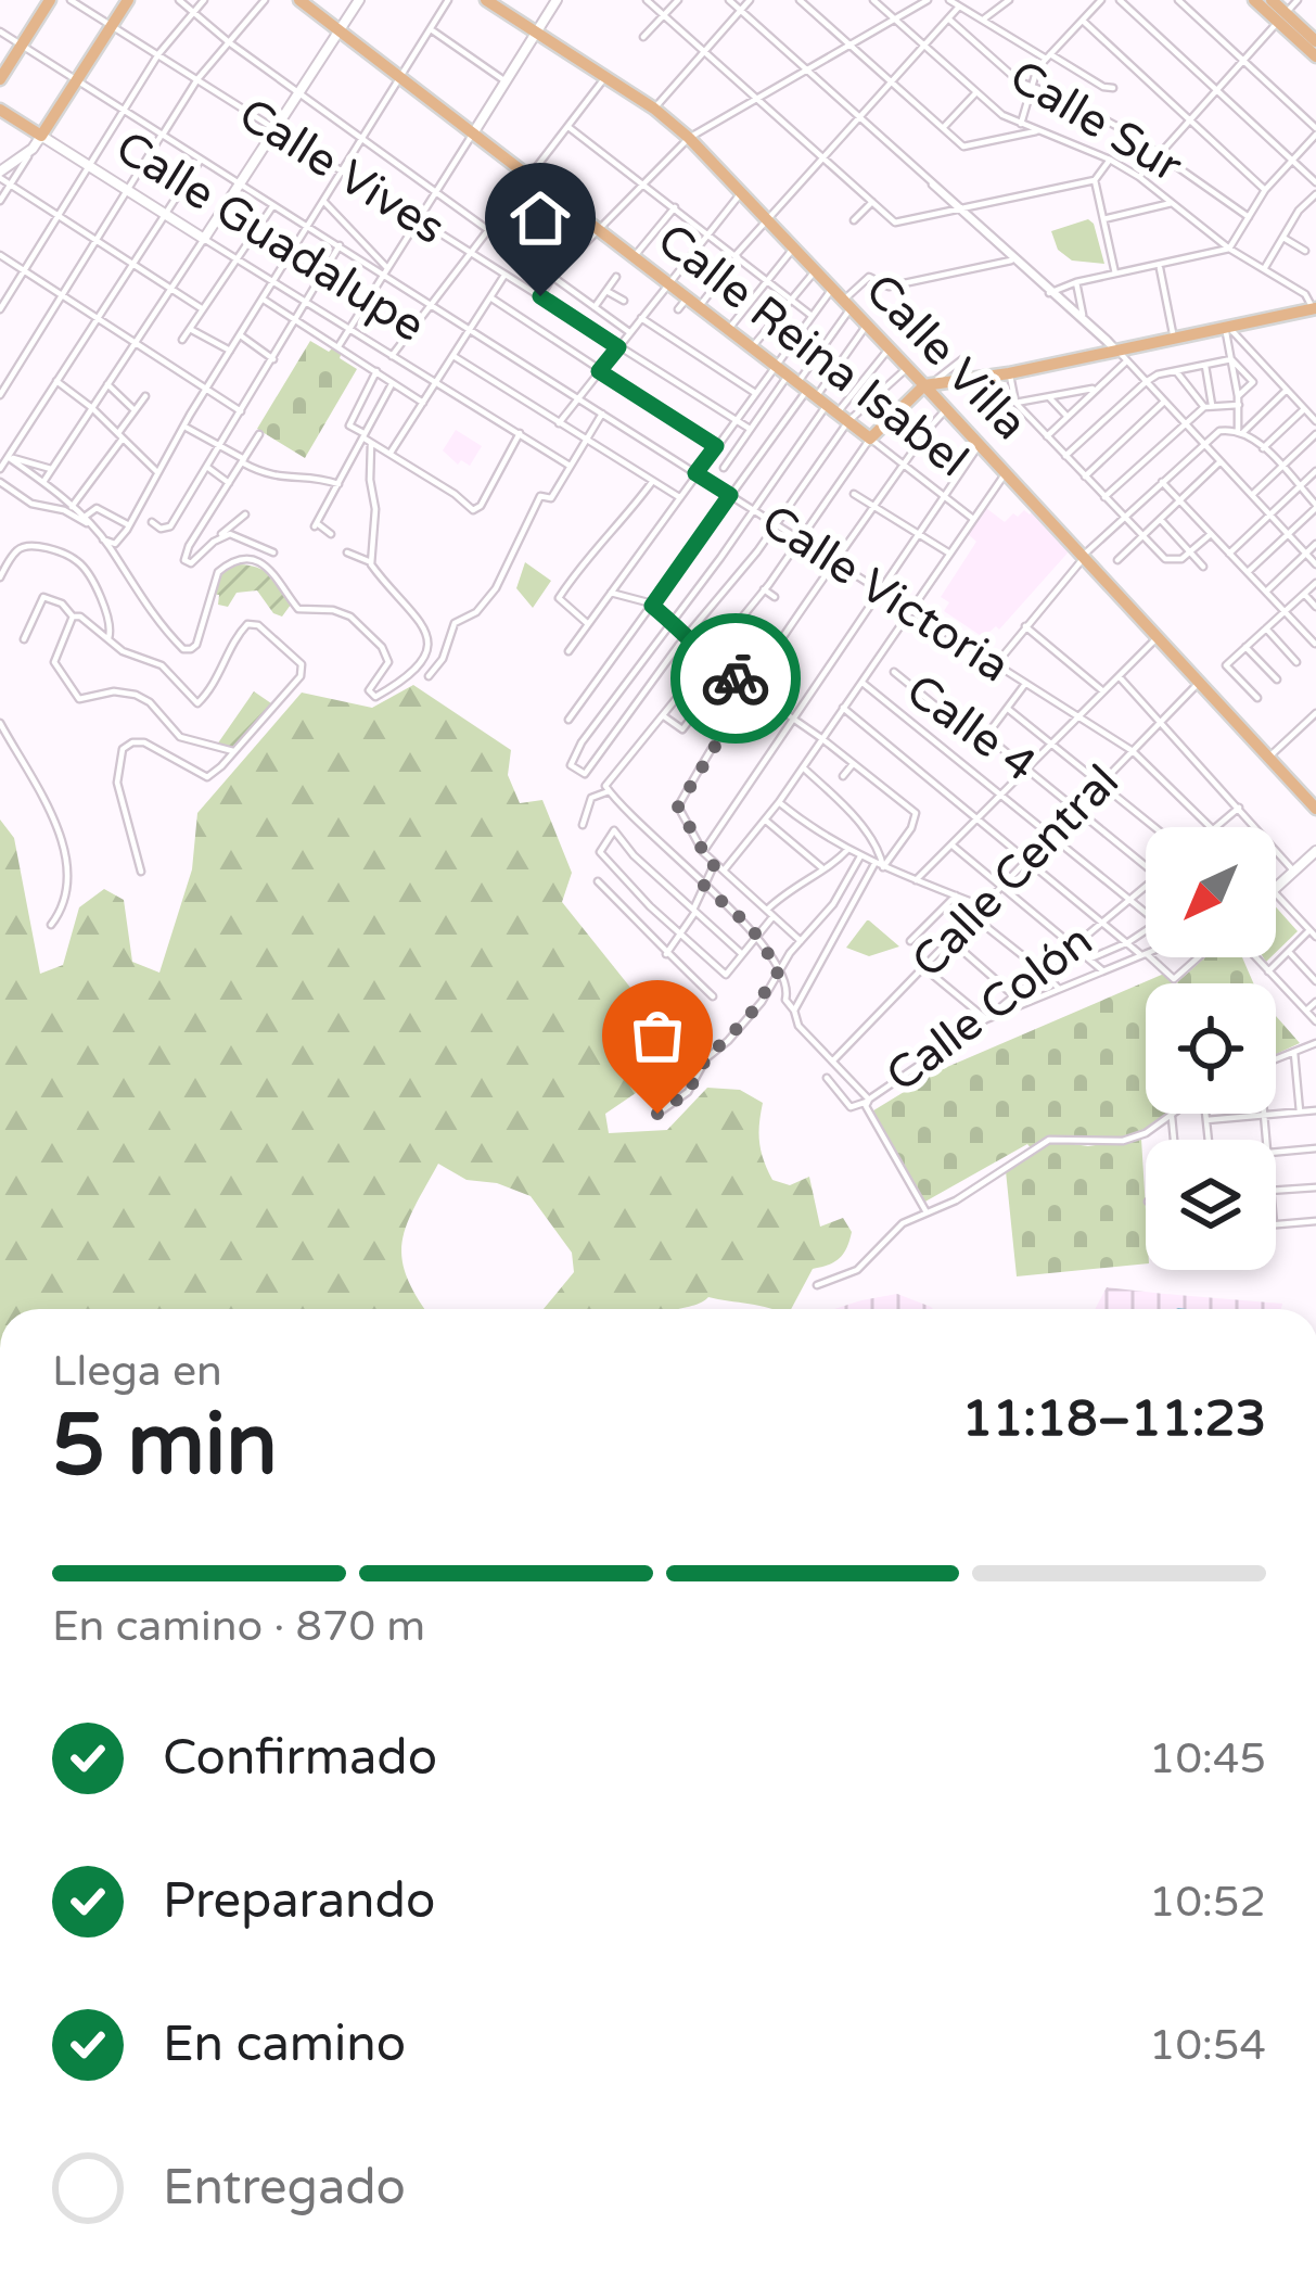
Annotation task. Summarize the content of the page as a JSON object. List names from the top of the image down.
{
  "streets": {
    "main road": ["Calle Guadalupe", "Calle Reina Isabel", "Calle Villa"],
    "street": [
      "Calle Sur",
      "Calle Vives",
      "Calle Victoria",
      "Calle 4",
      "Calle Central",
      "Calle Colón"
    ]
  },
  "crossings": [
    ["Calle Villa", "Calle Central"],
    ["Calle Victoria", "Calle Central"],
    ["Calle 4", "Calle Central"]
  ],
  "north": "bottom left",
  "page": {
    "heading": ["5 min", "Llega en", "11:18–11:23"],
    "bar": "En camino · 870 m",
    "list": [
      ["Confirmado", "10:45"],
      ["Preparando", "10:52"],
      ["En camino", "10:54"],
      "Entregado"
    ]
  }
}
